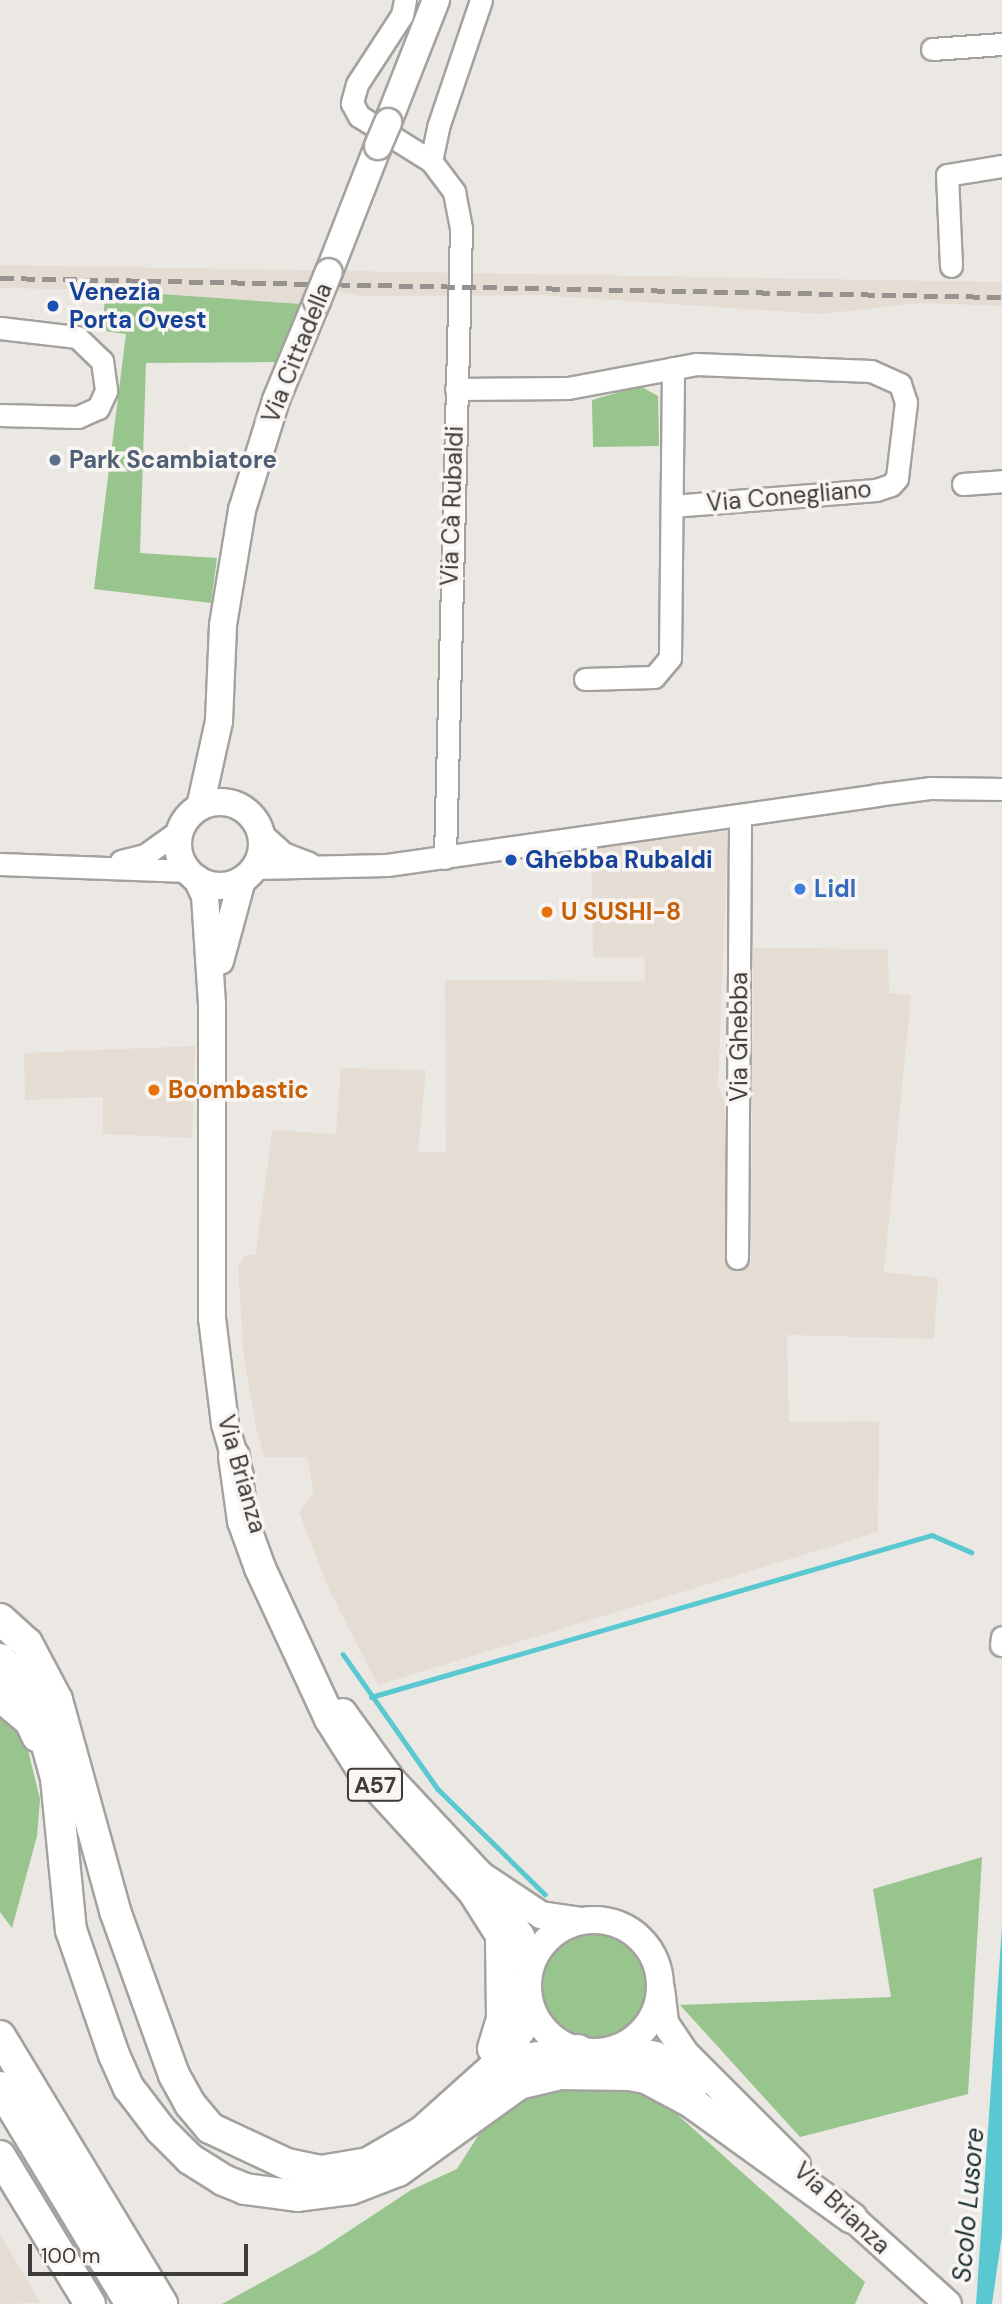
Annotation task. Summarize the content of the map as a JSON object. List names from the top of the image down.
{
  "streets": {
    "highway": ["A57"],
    "main road": ["Via Cittadella", "Via Brianza"],
    "street": ["Via Conegliano", "Via Cà Rubaldi", "Via Ghebba"]
  },
  "crossings": [
    ["Via Cittadella", "Via Brianza"],
    ["Via Conegliano", "Via Cà Rubaldi"],
    ["Via Brianza", "A57"]
  ],
  "water": ["Scolo Lusore"],
  "places": [
    "Venezia Porta Ovest",
    "Park Scambiatore",
    "Ghebba Rubaldi",
    "Lidl",
    "U SUSHI-8",
    "Boombastic"
  ],
  "scale_bar": "100 m"
}
